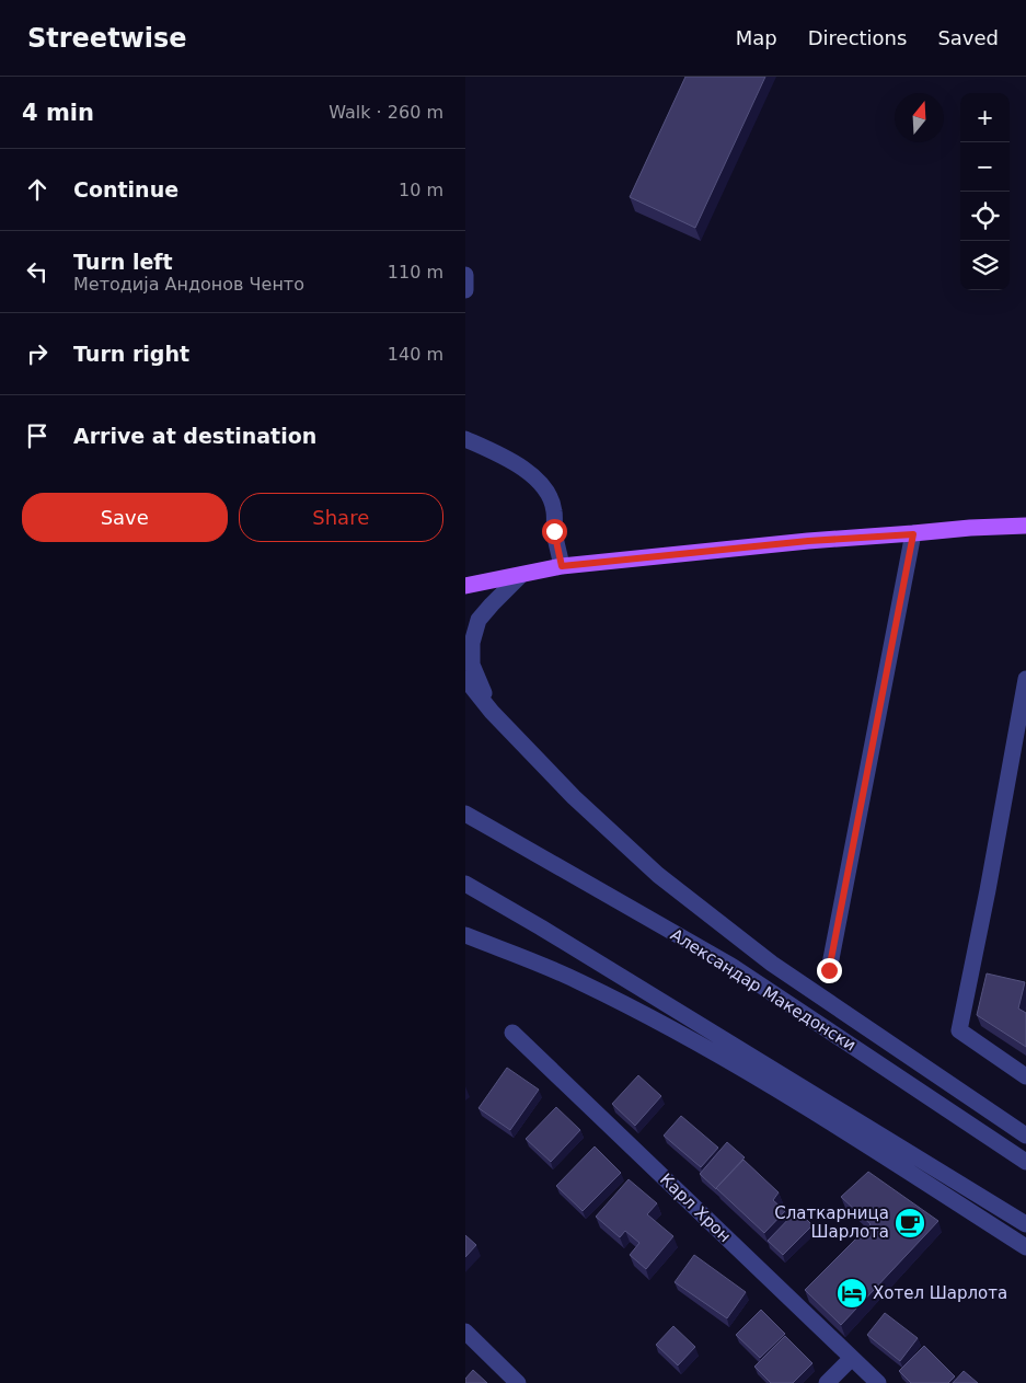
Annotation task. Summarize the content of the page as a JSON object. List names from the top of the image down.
{
  "streets": {
    "street": ["Александар Македонски", "Карл Хрон"]
  },
  "places": {
    "cafe": ["Слаткарница Шарлота"],
    "hotel": ["Хотел Шарлота"]
  },
  "north": "top",
  "page": {
    "header": "Streetwise",
    "nav": ["Map", "Directions", "Saved"],
    "heading": ["4 min", "Walk · 260 m"],
    "map_buttons": ["+", "−"],
    "list": [
      ["Continue", "10 m"],
      ["Turn left", "Методија Андонов Ченто", "110 m"],
      ["Turn right", "140 m"],
      "Arrive at destination"
    ],
    "buttons": ["Save", "Share"]
  }
}
